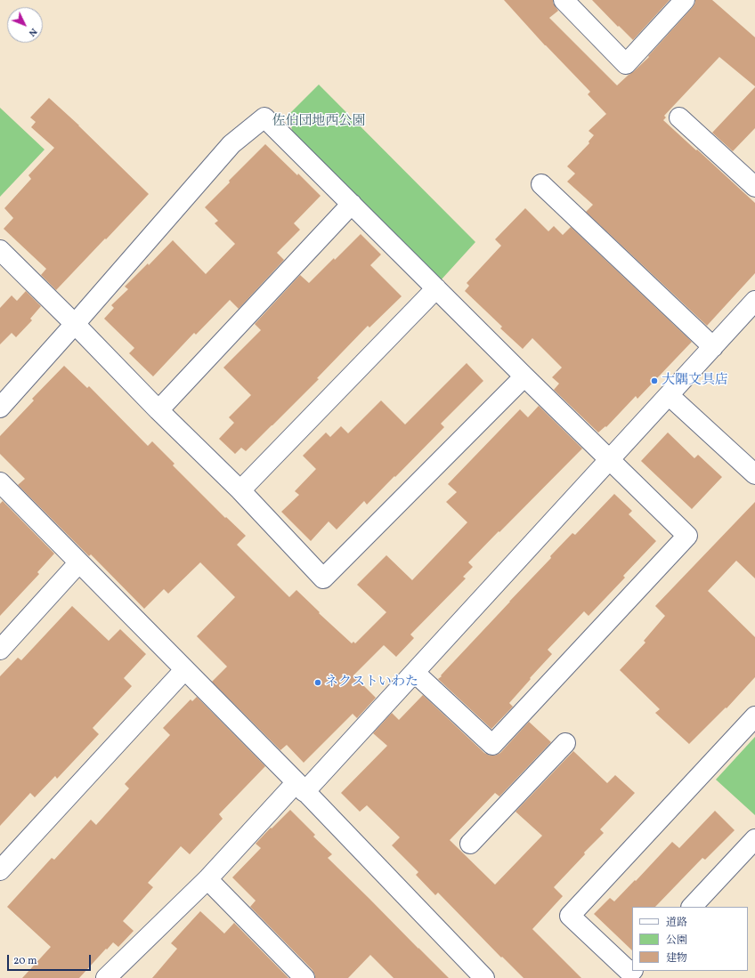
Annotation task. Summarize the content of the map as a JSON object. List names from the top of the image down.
{
  "parks": ["佐伯団地西公園"],
  "places": ["大隅文具店", "ネクストいわた"],
  "legend": ["道路", "公園", "建物"],
  "scale_bar": "20 m",
  "north": "bottom right"
}
